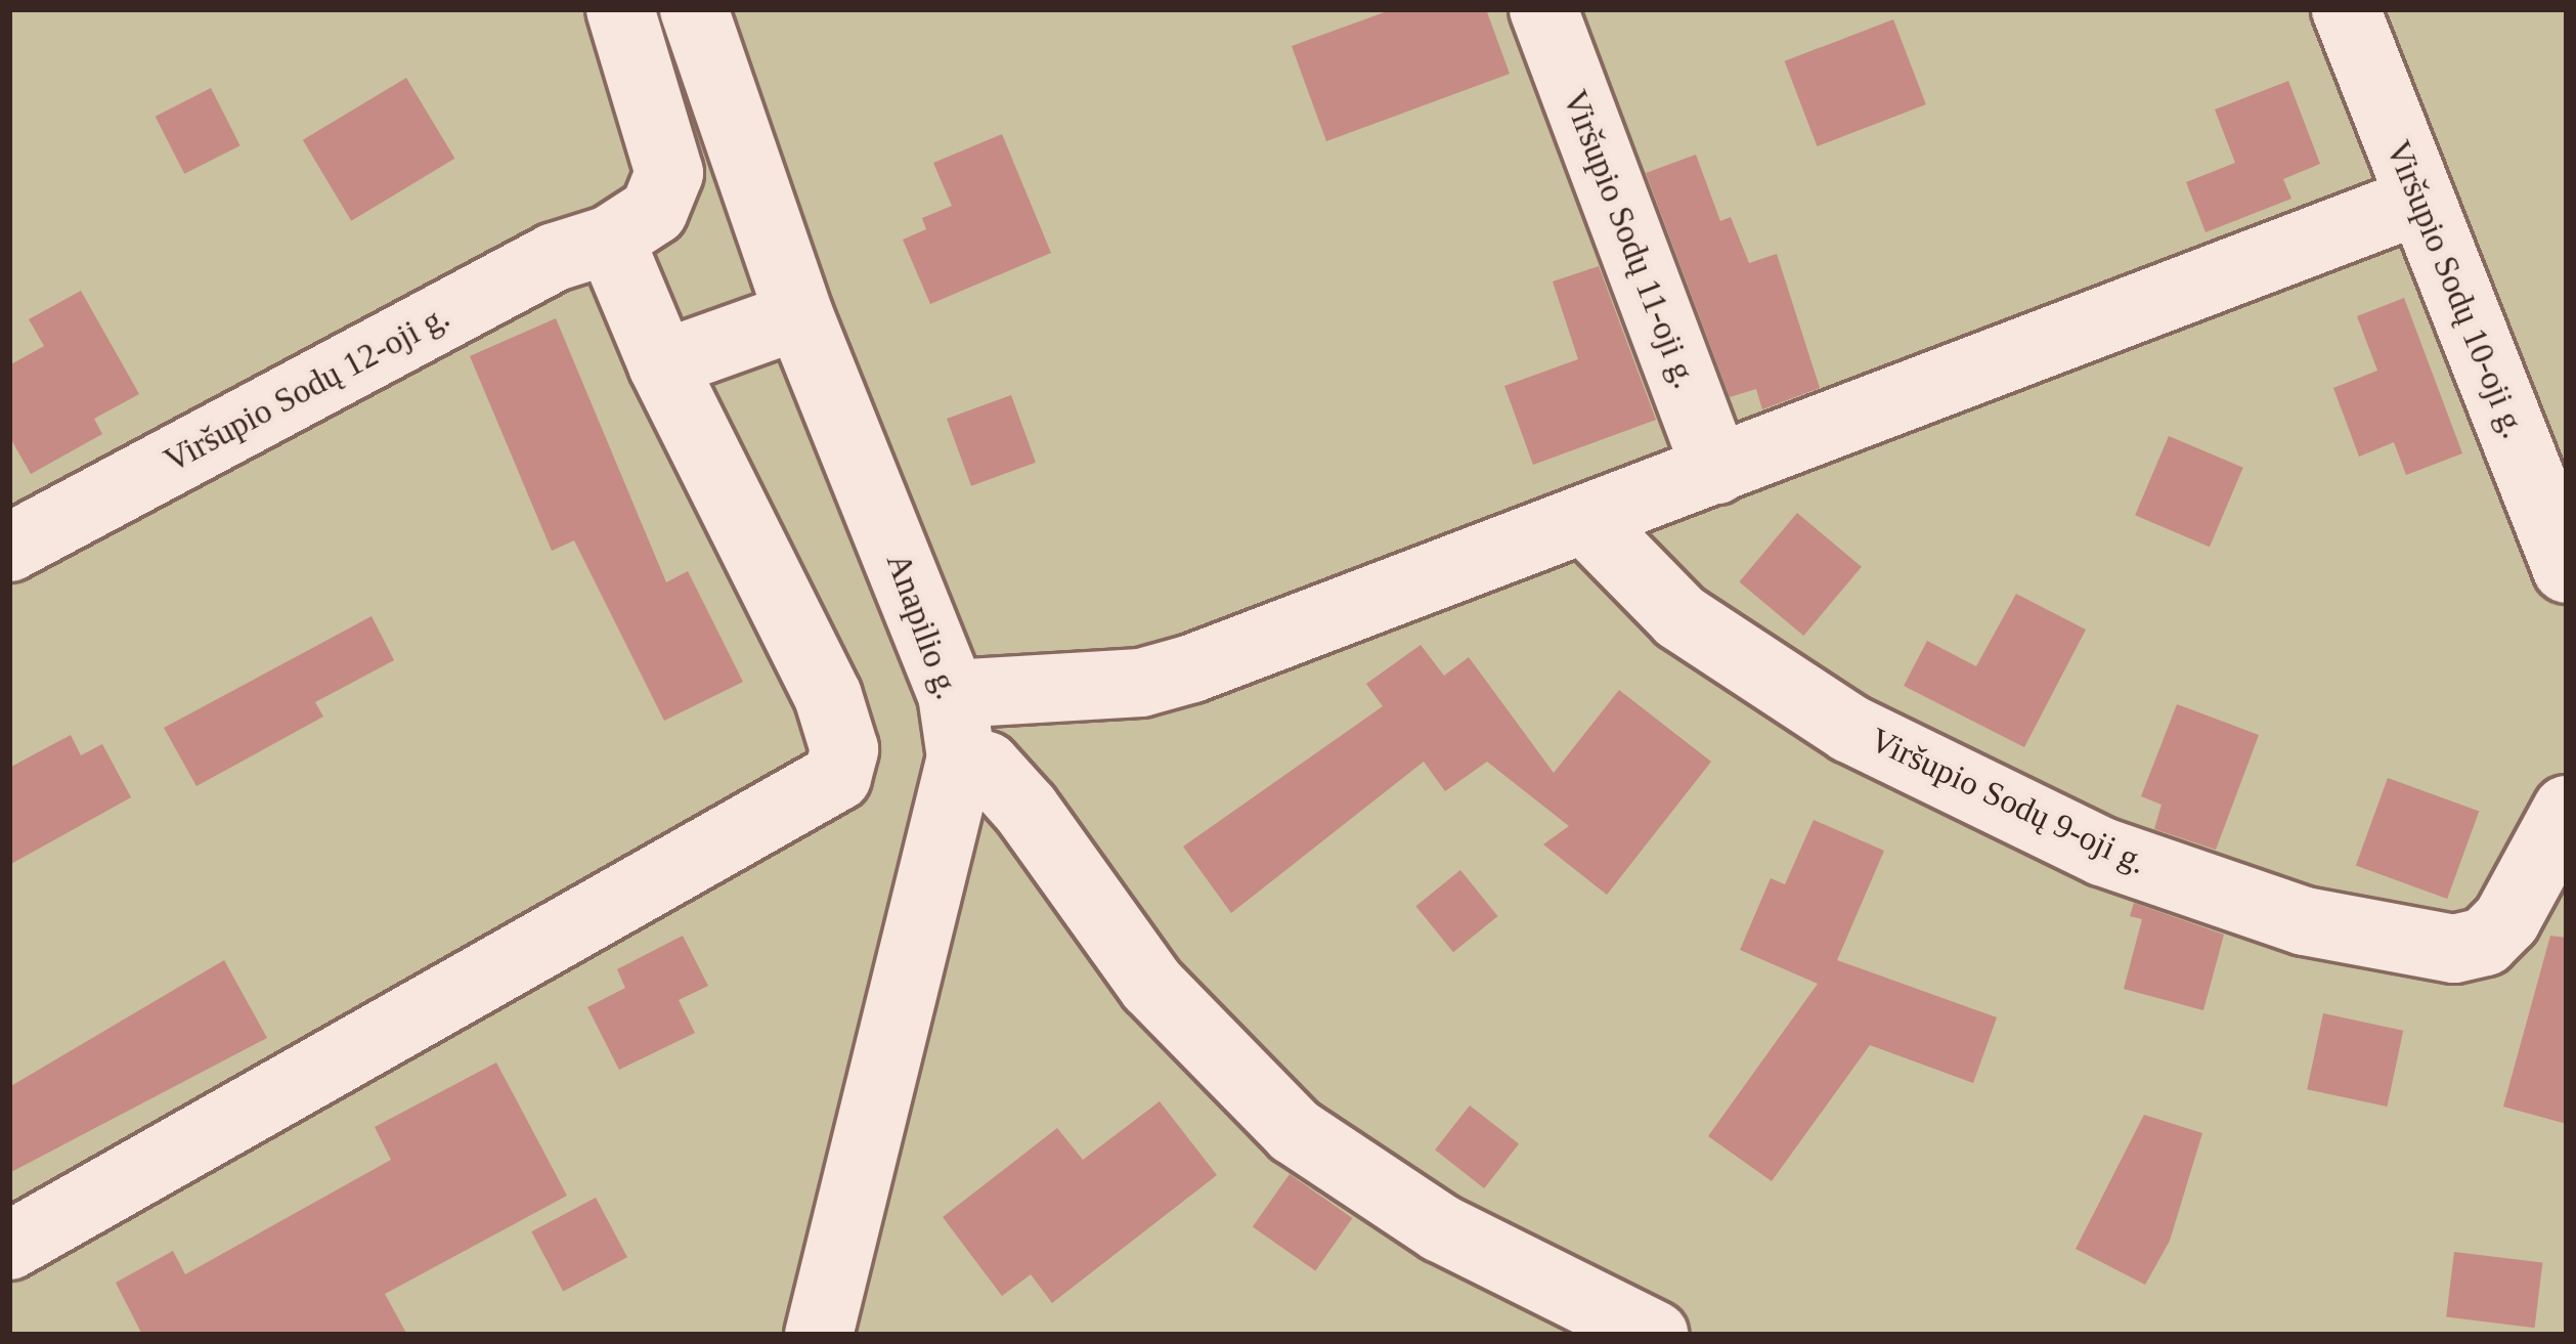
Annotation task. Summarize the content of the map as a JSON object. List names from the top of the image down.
{
  "streets": {
    "street": [
      "Viršupio Sodų 11-oji g.",
      "Viršupio Sodų 10-oji g.",
      "Viršupio Sodų 12-oji g.",
      "Anapilio g.",
      "Viršupio Sodų 9-oji g."
    ]
  }
}
